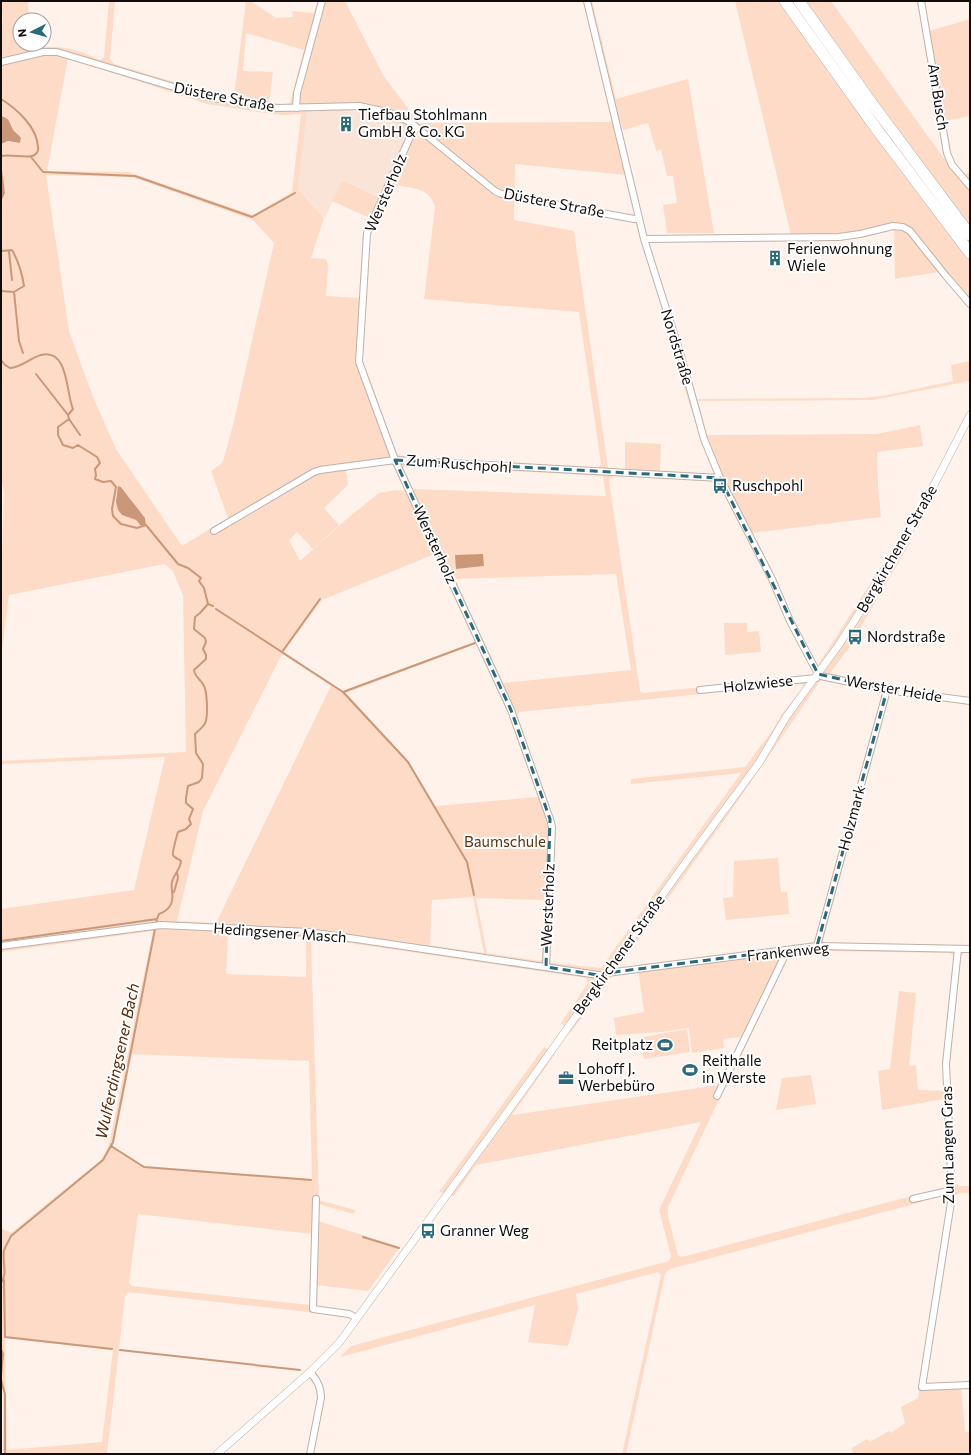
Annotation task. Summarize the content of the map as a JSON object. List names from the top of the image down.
{
  "streets": {
    "street": [
      "Düstere Straße",
      "Am Busch",
      "Wersterholz",
      "Nordstraße",
      "Zum Ruschpohl",
      "Bergkirchener Straße",
      "Holzwiese",
      "Werster Heide",
      "Holzmark",
      "Hedingsener Masch",
      "Frankenweg",
      "Zum Langen Gras"
    ]
  },
  "crossings": [
    ["Düstere Straße", "Wersterholz"],
    ["Düstere Straße", "Nordstraße"],
    ["Wersterholz", "Zum Ruschpohl"],
    ["Wersterholz", "Hedingsener Masch"],
    ["Nordstraße", "Zum Ruschpohl"],
    ["Nordstraße", "Bergkirchener Straße"],
    ["Nordstraße", "Holzwiese"],
    ["Nordstraße", "Werster Heide"],
    ["Bergkirchener Straße", "Holzwiese"],
    ["Bergkirchener Straße", "Werster Heide"],
    ["Bergkirchener Straße", "Hedingsener Masch"],
    ["Bergkirchener Straße", "Frankenweg"],
    ["Holzwiese", "Werster Heide"],
    ["Werster Heide", "Holzmark"],
    ["Holzmark", "Frankenweg"],
    ["Hedingsener Masch", "Frankenweg"],
    ["Frankenweg", "Zum Langen Gras"]
  ],
  "water": ["Wulferdingsener Bach"],
  "parks": ["Baumschule"],
  "places": {
    "building": ["Tiefbau Stohlmann GmbH & Co. KG", "Ferienwohnung Wiele"],
    "bus stop": ["Ruschpohl", "Nordstraße", "Granner Weg"],
    "sports": ["Reitplatz", "Reithalle in Werste"],
    "office": ["Lohoff J. Werbebüro"]
  },
  "north": "left"
}
